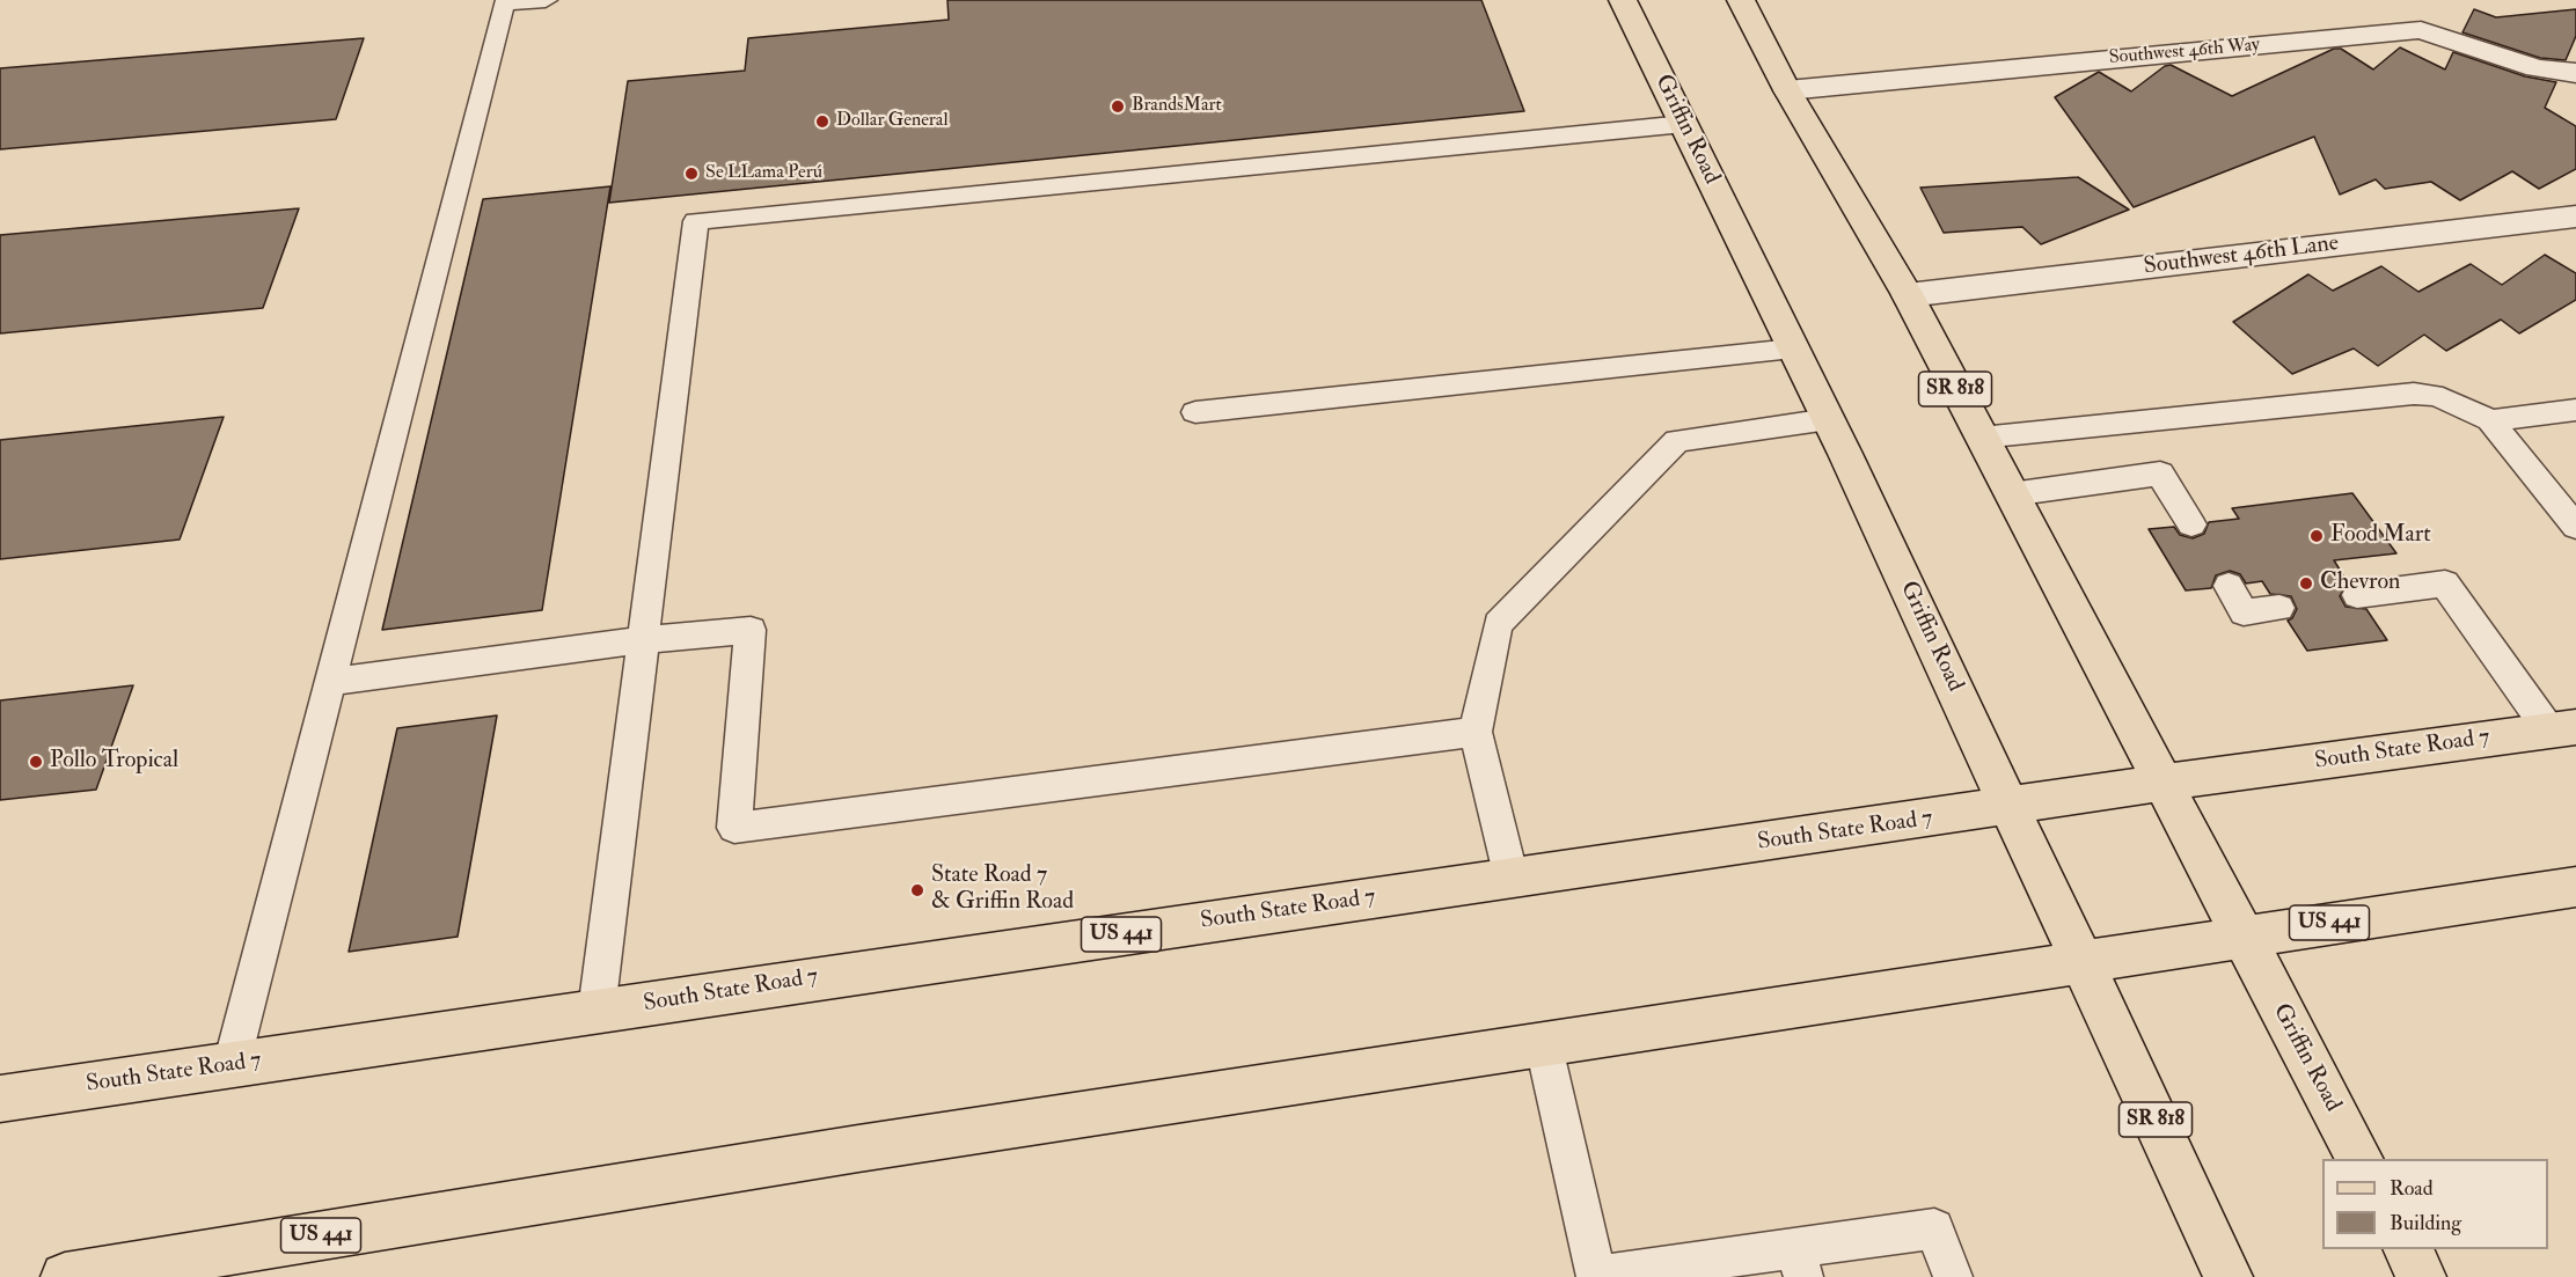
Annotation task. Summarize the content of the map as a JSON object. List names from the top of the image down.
{
  "streets": {
    "main road": [
      "Griffin Road",
      "SR 818",
      "South State Road 7",
      "US 441"
    ],
    "street": ["Southwest 46th Way", "Southwest 46th Lane"]
  },
  "crossings": [
    ["Southwest 46th Way", "Griffin Road"],
    ["Griffin Road", "Southwest 46th Lane"],
    ["Griffin Road", "South State Road 7"],
    ["Griffin Road", "US 441"]
  ],
  "places": [
    "BrandsMart",
    "Dollar General",
    "Se LLama Perú",
    "Food Mart",
    "Chevron",
    "Pollo Tropical",
    "State Road 7 & Griffin Road"
  ],
  "legend": ["Road", "Building"]
}
